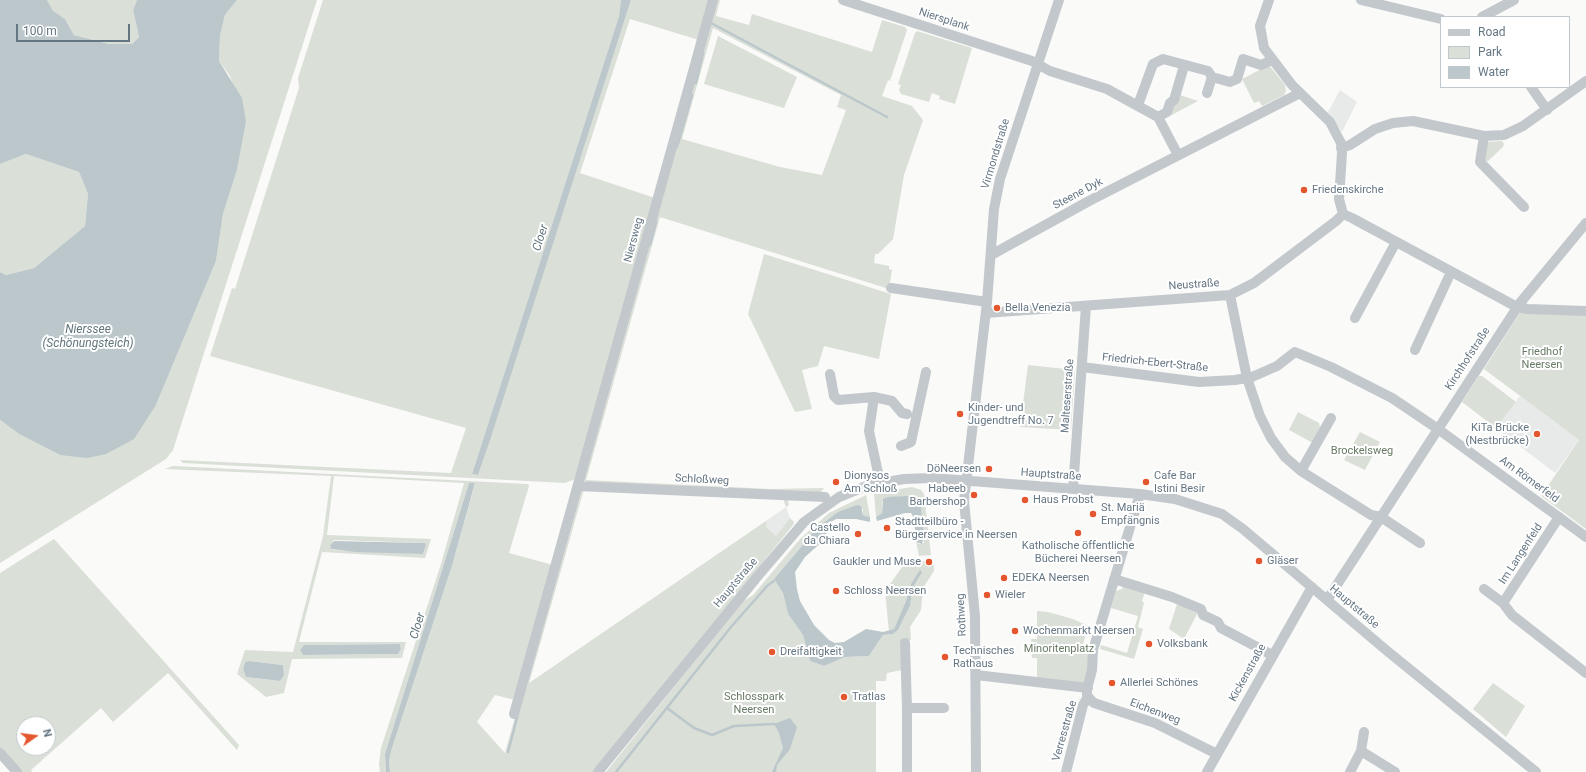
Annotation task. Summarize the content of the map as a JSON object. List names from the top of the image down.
{
  "streets": {
    "street": [
      "Niersplank",
      "Virmondstraße",
      "Steene Dyk",
      "Niersweg",
      "Neustraße",
      "Kirchhofstraße",
      "Friedrich-Ebert-Straße",
      "Malteserstraße",
      "Hauptstraße",
      "Schloßweg",
      "Am Römerfeld",
      "Im Langenfeld",
      "Rothweg",
      "Kickenstraße",
      "Eichenweg",
      "Verresstraße"
    ]
  },
  "crossings": [
    ["Niersplank", "Virmondstraße"],
    ["Virmondstraße", "Steene Dyk"],
    ["Virmondstraße", "Neustraße"],
    ["Virmondstraße", "Hauptstraße"],
    ["Virmondstraße", "Rothweg"],
    ["Niersweg", "Schloßweg"],
    ["Neustraße", "Malteserstraße"],
    ["Kirchhofstraße", "Friedrich-Ebert-Straße"],
    ["Kirchhofstraße", "Hauptstraße"],
    ["Kirchhofstraße", "Am Römerfeld"],
    ["Friedrich-Ebert-Straße", "Malteserstraße"],
    ["Friedrich-Ebert-Straße", "Am Römerfeld"],
    ["Malteserstraße", "Hauptstraße"],
    ["Hauptstraße", "Rothweg"],
    ["Hauptstraße", "Kickenstraße"],
    ["Am Römerfeld", "Im Langenfeld"],
    ["Rothweg", "Eichenweg"],
    ["Kickenstraße", "Eichenweg"],
    ["Eichenweg", "Verresstraße"]
  ],
  "water": ["Cloer", "Nierssee (Schönungsteich)"],
  "parks": [
    "Friedhof Neersen",
    "Brockelsweg",
    "Minoritenplatz",
    "Schlosspark Neersen"
  ],
  "places": [
    "Friedenskirche",
    "Bella Venezia",
    "Kinder- und Jugendtreff No. 7",
    "KiTa Brücke (Nestbrücke)",
    "DöNeersen",
    "Dionysos Am Schloß",
    "Cafe Bar Istini Besir",
    "Habeeb Barbershop",
    "Haus Probst",
    "St. Mariä Empfängnis",
    "Stadtteilbüro - Bürgerservice in Neersen",
    "Katholische öffentliche Bücherei Neersen",
    "Castello da Chiara",
    "Gläser",
    "Gaukler und Muse",
    "EDEKA Neersen",
    "Schloss Neersen",
    "Wieler",
    "Wochenmarkt Neersen",
    "Volksbank",
    "Dreifaltigkeit",
    "Technisches Rathaus",
    "Allerlei Schönes",
    "Tratlas"
  ],
  "legend": ["Road", "Park", "Water"],
  "scale_bar": "100 m",
  "north": "right"
}
